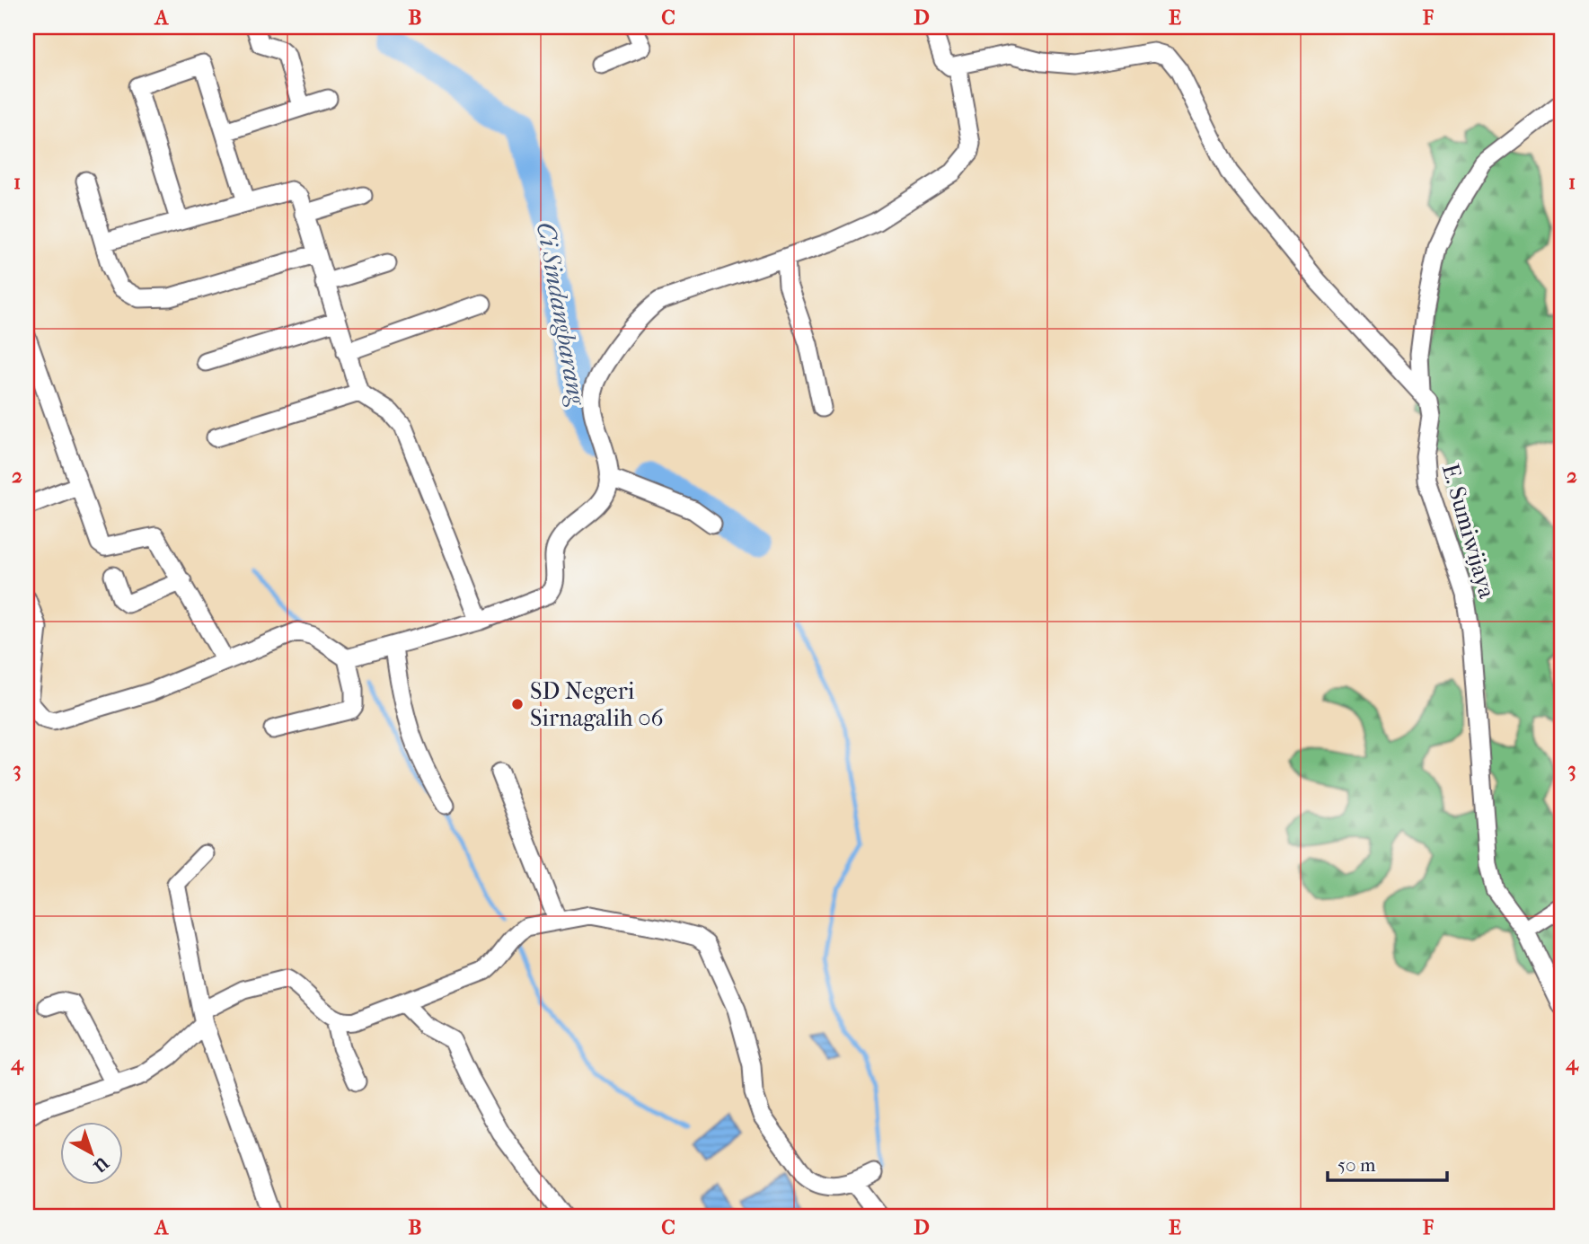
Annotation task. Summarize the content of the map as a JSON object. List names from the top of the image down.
{
  "streets": {
    "street": ["E. Sumiwijaya"]
  },
  "water": ["Ci Sindangbarang"],
  "places": ["SD Negeri Sirnagalih 06"],
  "scale_bar": "50 m",
  "north": "bottom right",
  "grid": {
    "columns": [
      "A",
      "B",
      "C",
      "D",
      "E",
      "F"
    ],
    "rows": [
      "1",
      "2",
      "3",
      "4"
    ]
  }
}
